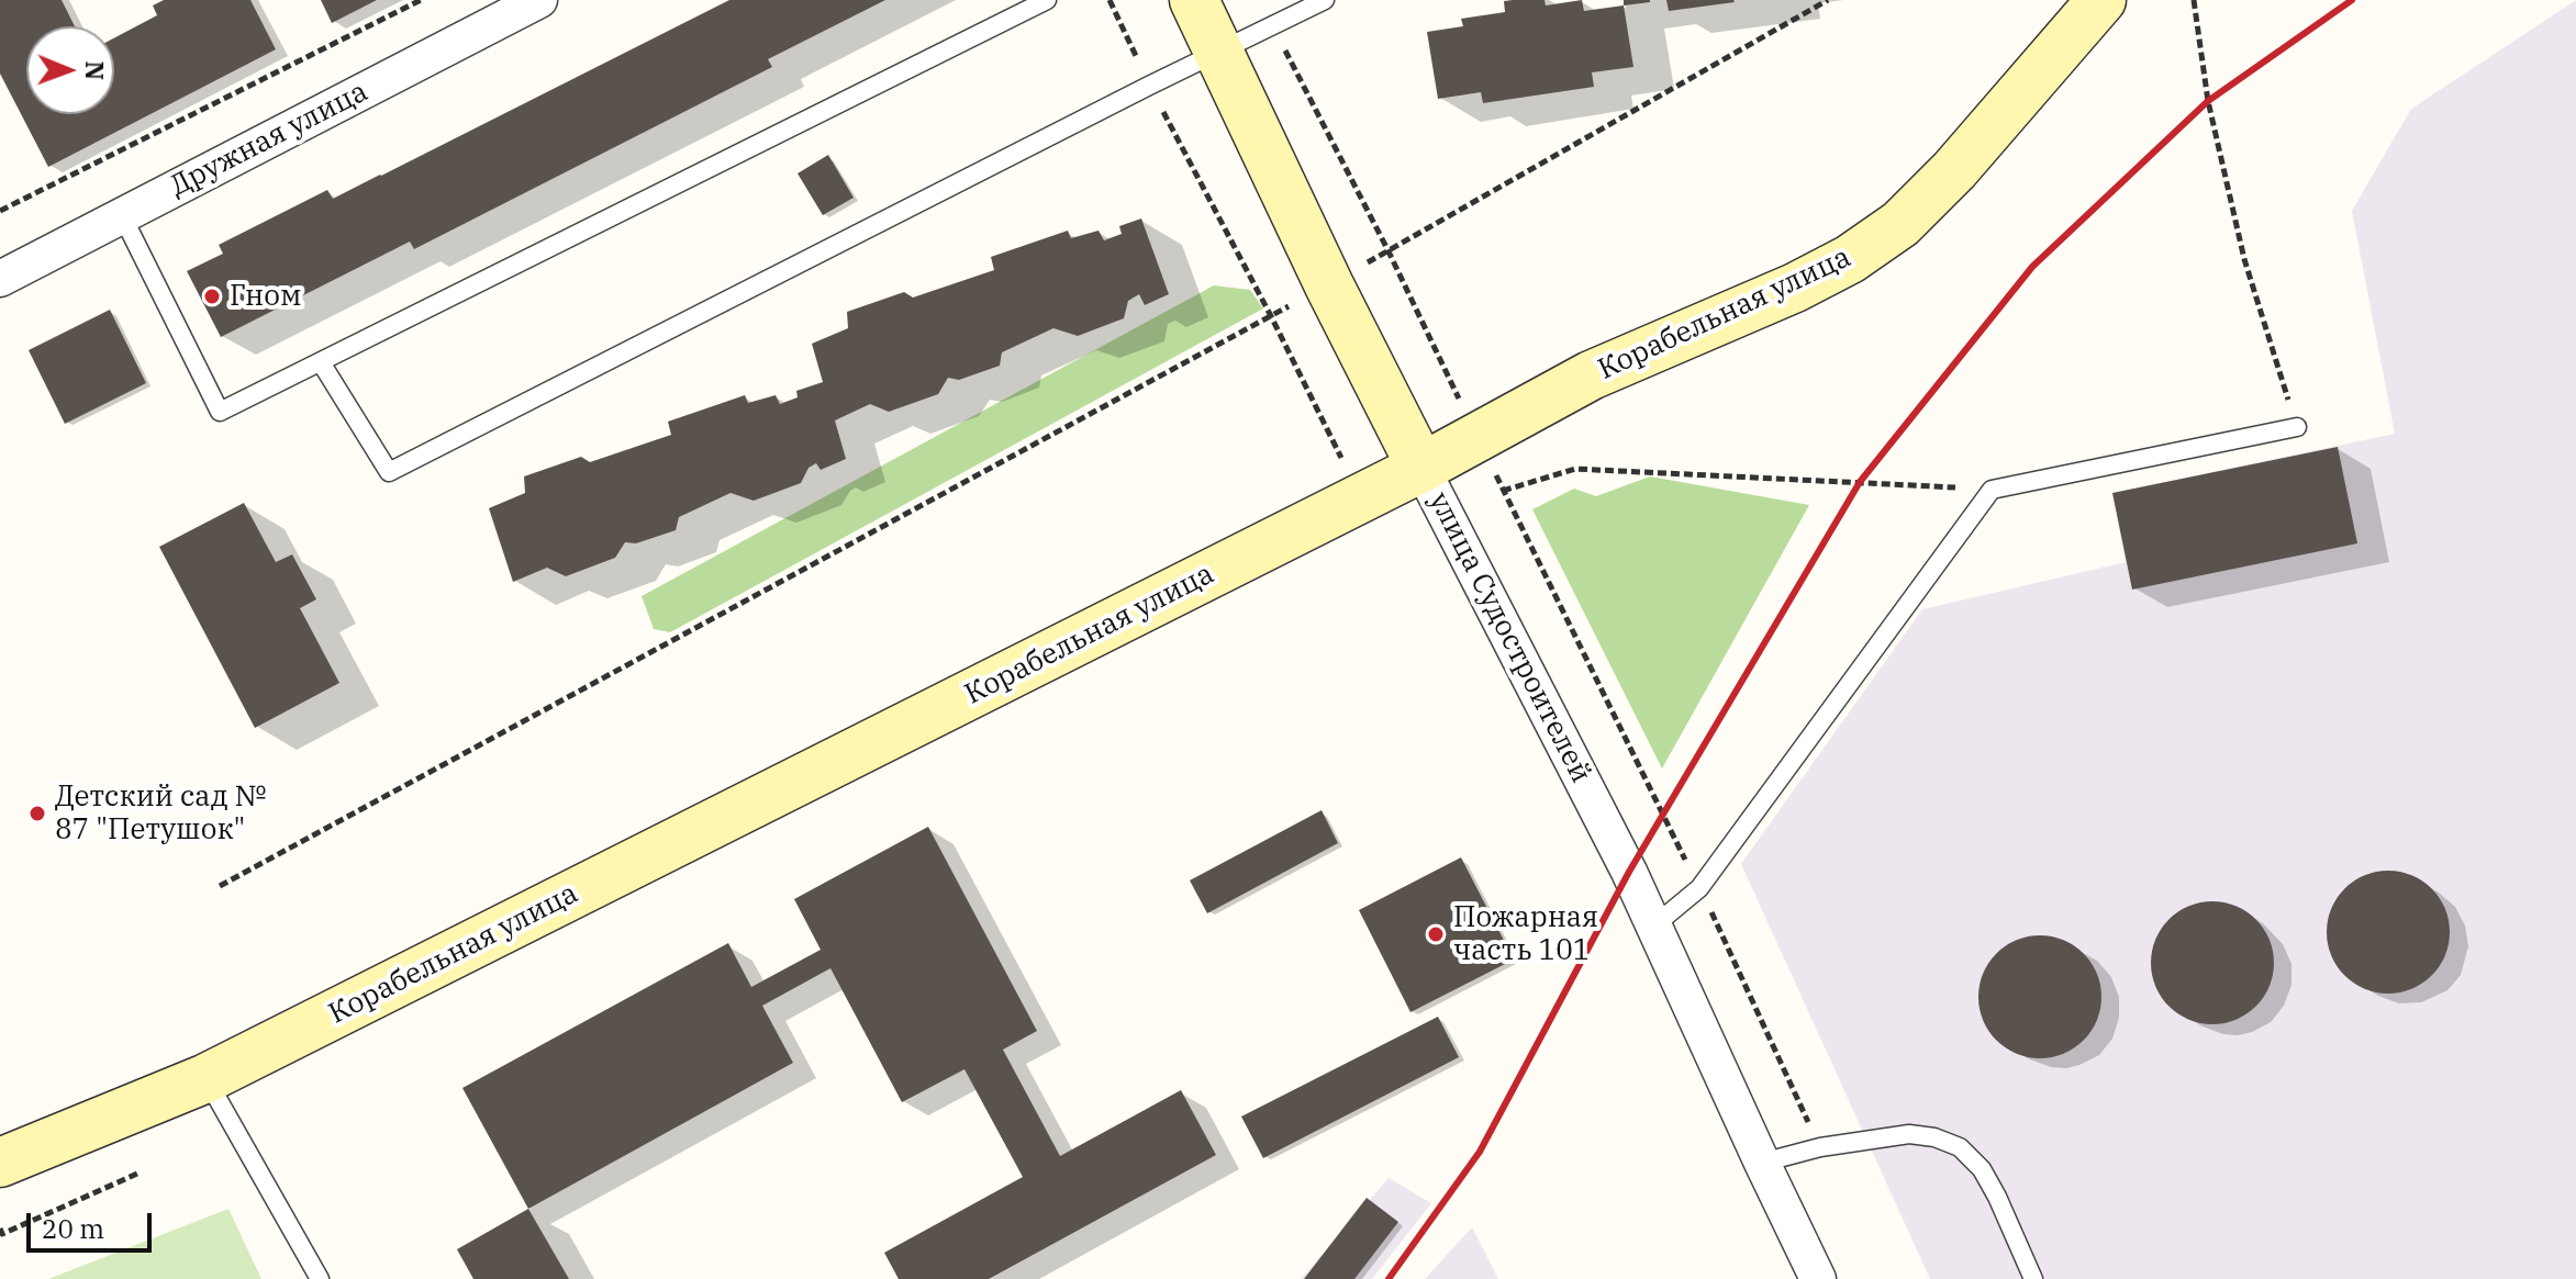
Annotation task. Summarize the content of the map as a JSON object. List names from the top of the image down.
{
  "streets": {
    "street": ["Дружная улица", "Корабельная улица", "улица Судостроителей"]
  },
  "crossings": [
    ["Корабельная улица", "улица Судостроителей"]
  ],
  "places": ["Гном", "Детский сад № 87 \"Петушок\"", "Пожарная часть 101"],
  "scale_bar": "20 m",
  "north": "right"
}
